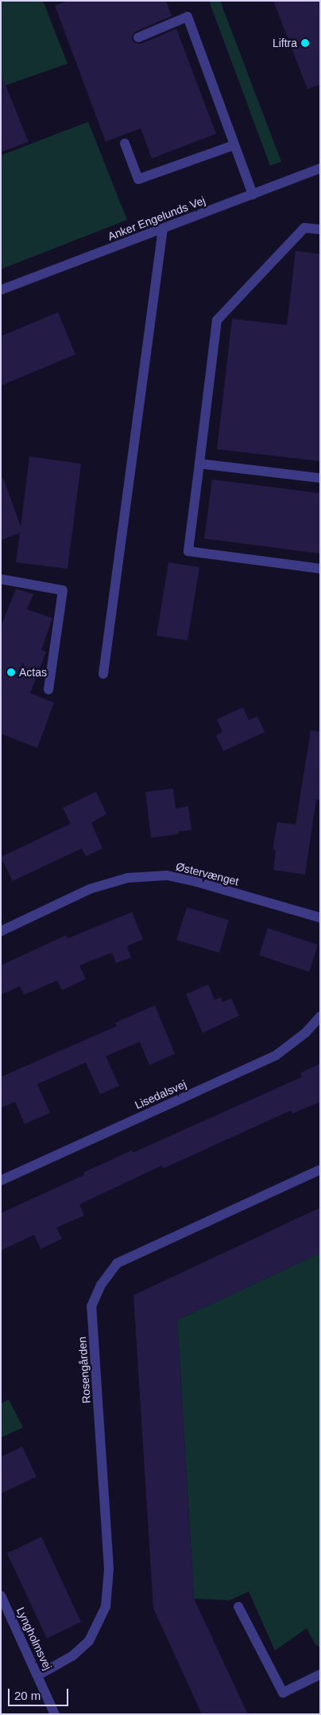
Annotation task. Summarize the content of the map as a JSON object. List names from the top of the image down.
{
  "streets": {
    "street": [
      "Anker Engelunds Vej",
      "Østervænget",
      "Lisedalsvej",
      "Rosengården",
      "Lyngholmsvej"
    ]
  },
  "crossings": [
    ["Rosengården", "Lyngholmsvej"]
  ],
  "places": ["Liftra", "Actas"],
  "scale_bar": "20 m"
}
